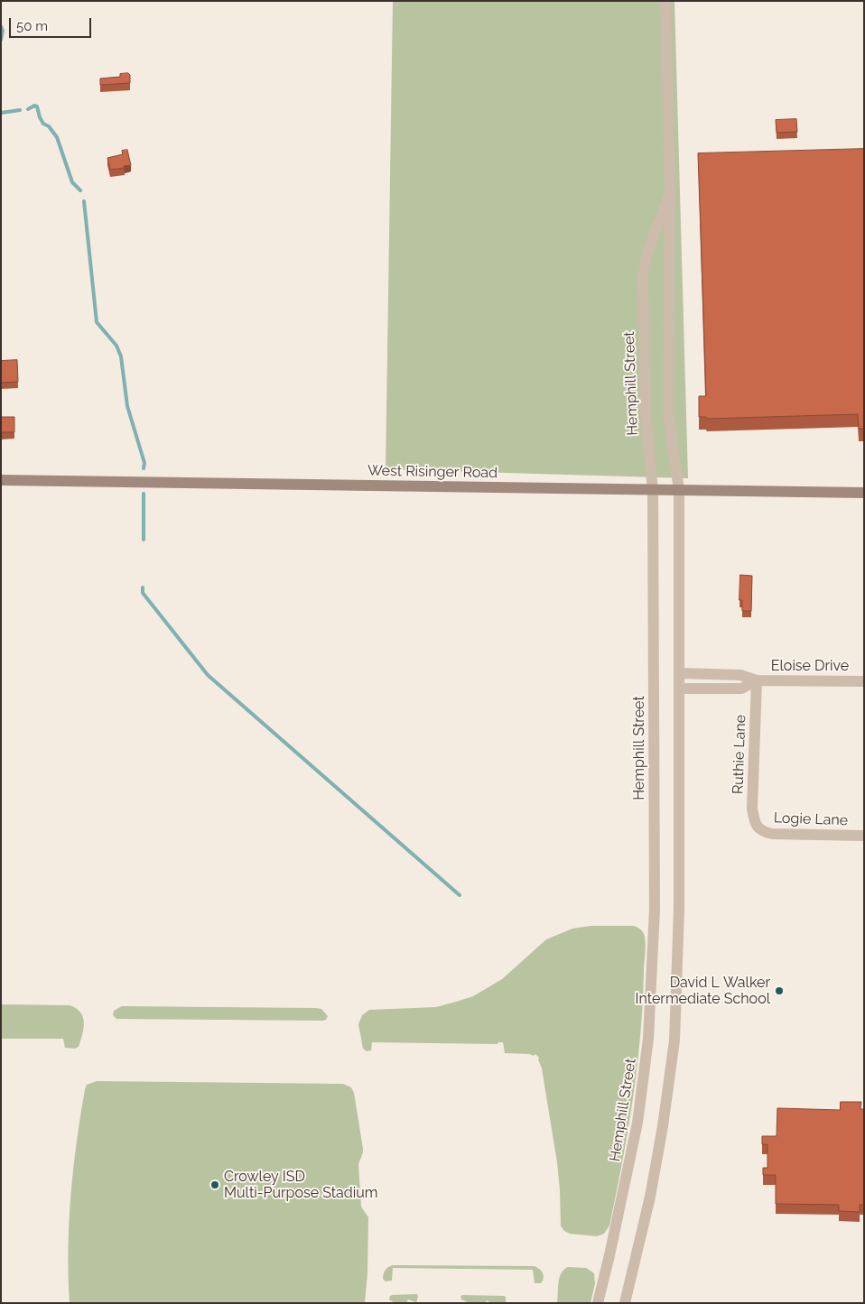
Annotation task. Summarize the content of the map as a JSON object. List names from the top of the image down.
{
  "streets": {
    "street": [
      "Hemphill Street",
      "West Risinger Road",
      "Eloise Drive",
      "Ruthie Lane",
      "Logie Lane"
    ]
  },
  "crossings": [
    ["Hemphill Street", "West Risinger Road"],
    ["Hemphill Street", "Eloise Drive"],
    ["Eloise Drive", "Ruthie Lane"],
    ["Ruthie Lane", "Logie Lane"]
  ],
  "places": ["David L Walker Intermediate School", "Crowley ISD Multi-Purpose Stadium"],
  "scale_bar": "50 m"
}
